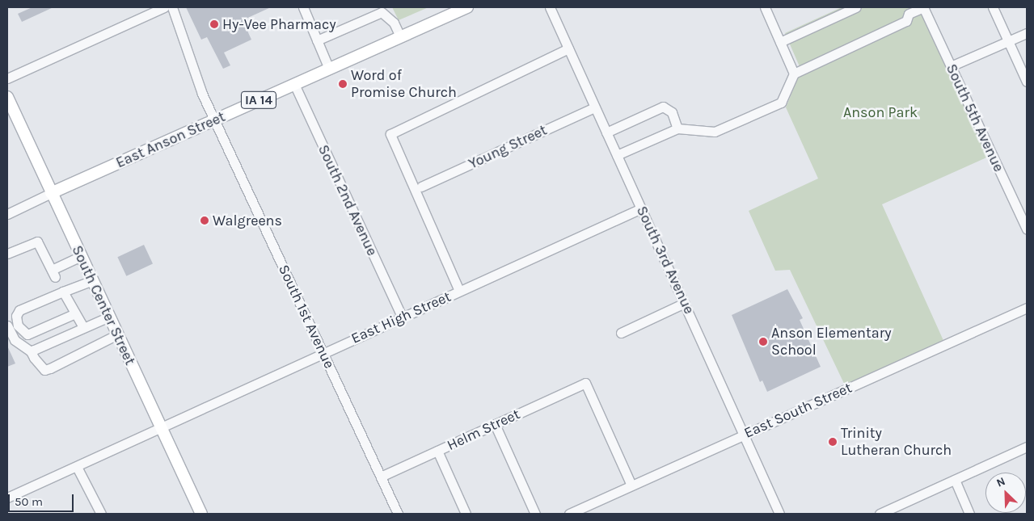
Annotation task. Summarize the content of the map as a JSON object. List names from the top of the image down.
{
  "streets": {
    "main road": ["IA 14", "East Anson Street", "South Center Street"],
    "street": [
      "South 5th Avenue",
      "Young Street",
      "South 2nd Avenue",
      "South 3rd Avenue",
      "South 1st Avenue",
      "East High Street",
      "East South Street",
      "Helm Street"
    ]
  },
  "crossings": [
    ["East Anson Street", "South 2nd Avenue"],
    ["East Anson Street", "South Center Street"],
    ["East Anson Street", "South 1st Avenue"],
    ["Young Street", "South 3rd Avenue"],
    ["South 2nd Avenue", "East High Street"],
    ["South 3rd Avenue", "East High Street"],
    ["South 3rd Avenue", "East South Street"],
    ["South Center Street", "East High Street"],
    ["South 1st Avenue", "East High Street"],
    ["South 1st Avenue", "Helm Street"],
    ["East South Street", "Helm Street"]
  ],
  "parks": ["Anson Park"],
  "places": [
    "Hy-Vee Pharmacy",
    "Word of Promise Church",
    "Walgreens",
    "Anson Elementary School",
    "Trinity Lutheran Church"
  ],
  "scale_bar": "50 m",
  "north": "top left"
}
